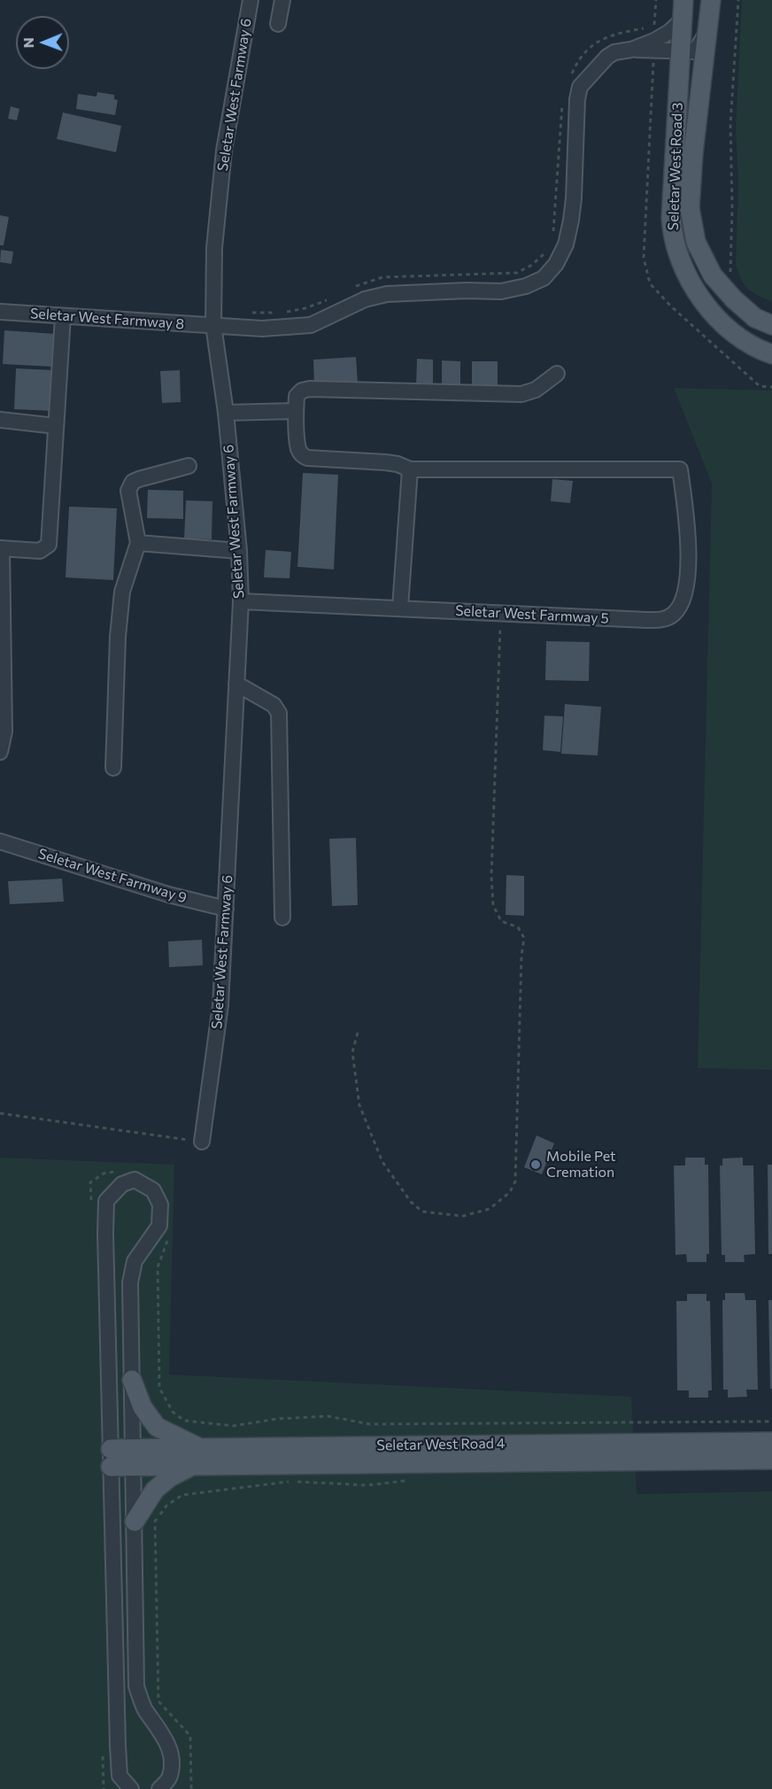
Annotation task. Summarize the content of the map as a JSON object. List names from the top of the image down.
{
  "streets": {
    "main road": ["Seletar West Road 3", "Seletar West Road 4"],
    "street": [
      "Seletar West Farmway 6",
      "Seletar West Farmway 8",
      "Seletar West Farmway 5",
      "Seletar West Farmway 9"
    ]
  },
  "crossings": [
    ["Seletar West Farmway 6", "Seletar West Farmway 8"],
    ["Seletar West Farmway 6", "Seletar West Farmway 5"],
    ["Seletar West Farmway 6", "Seletar West Farmway 9"]
  ],
  "places": ["Mobile Pet Cremation"],
  "north": "left"
}
